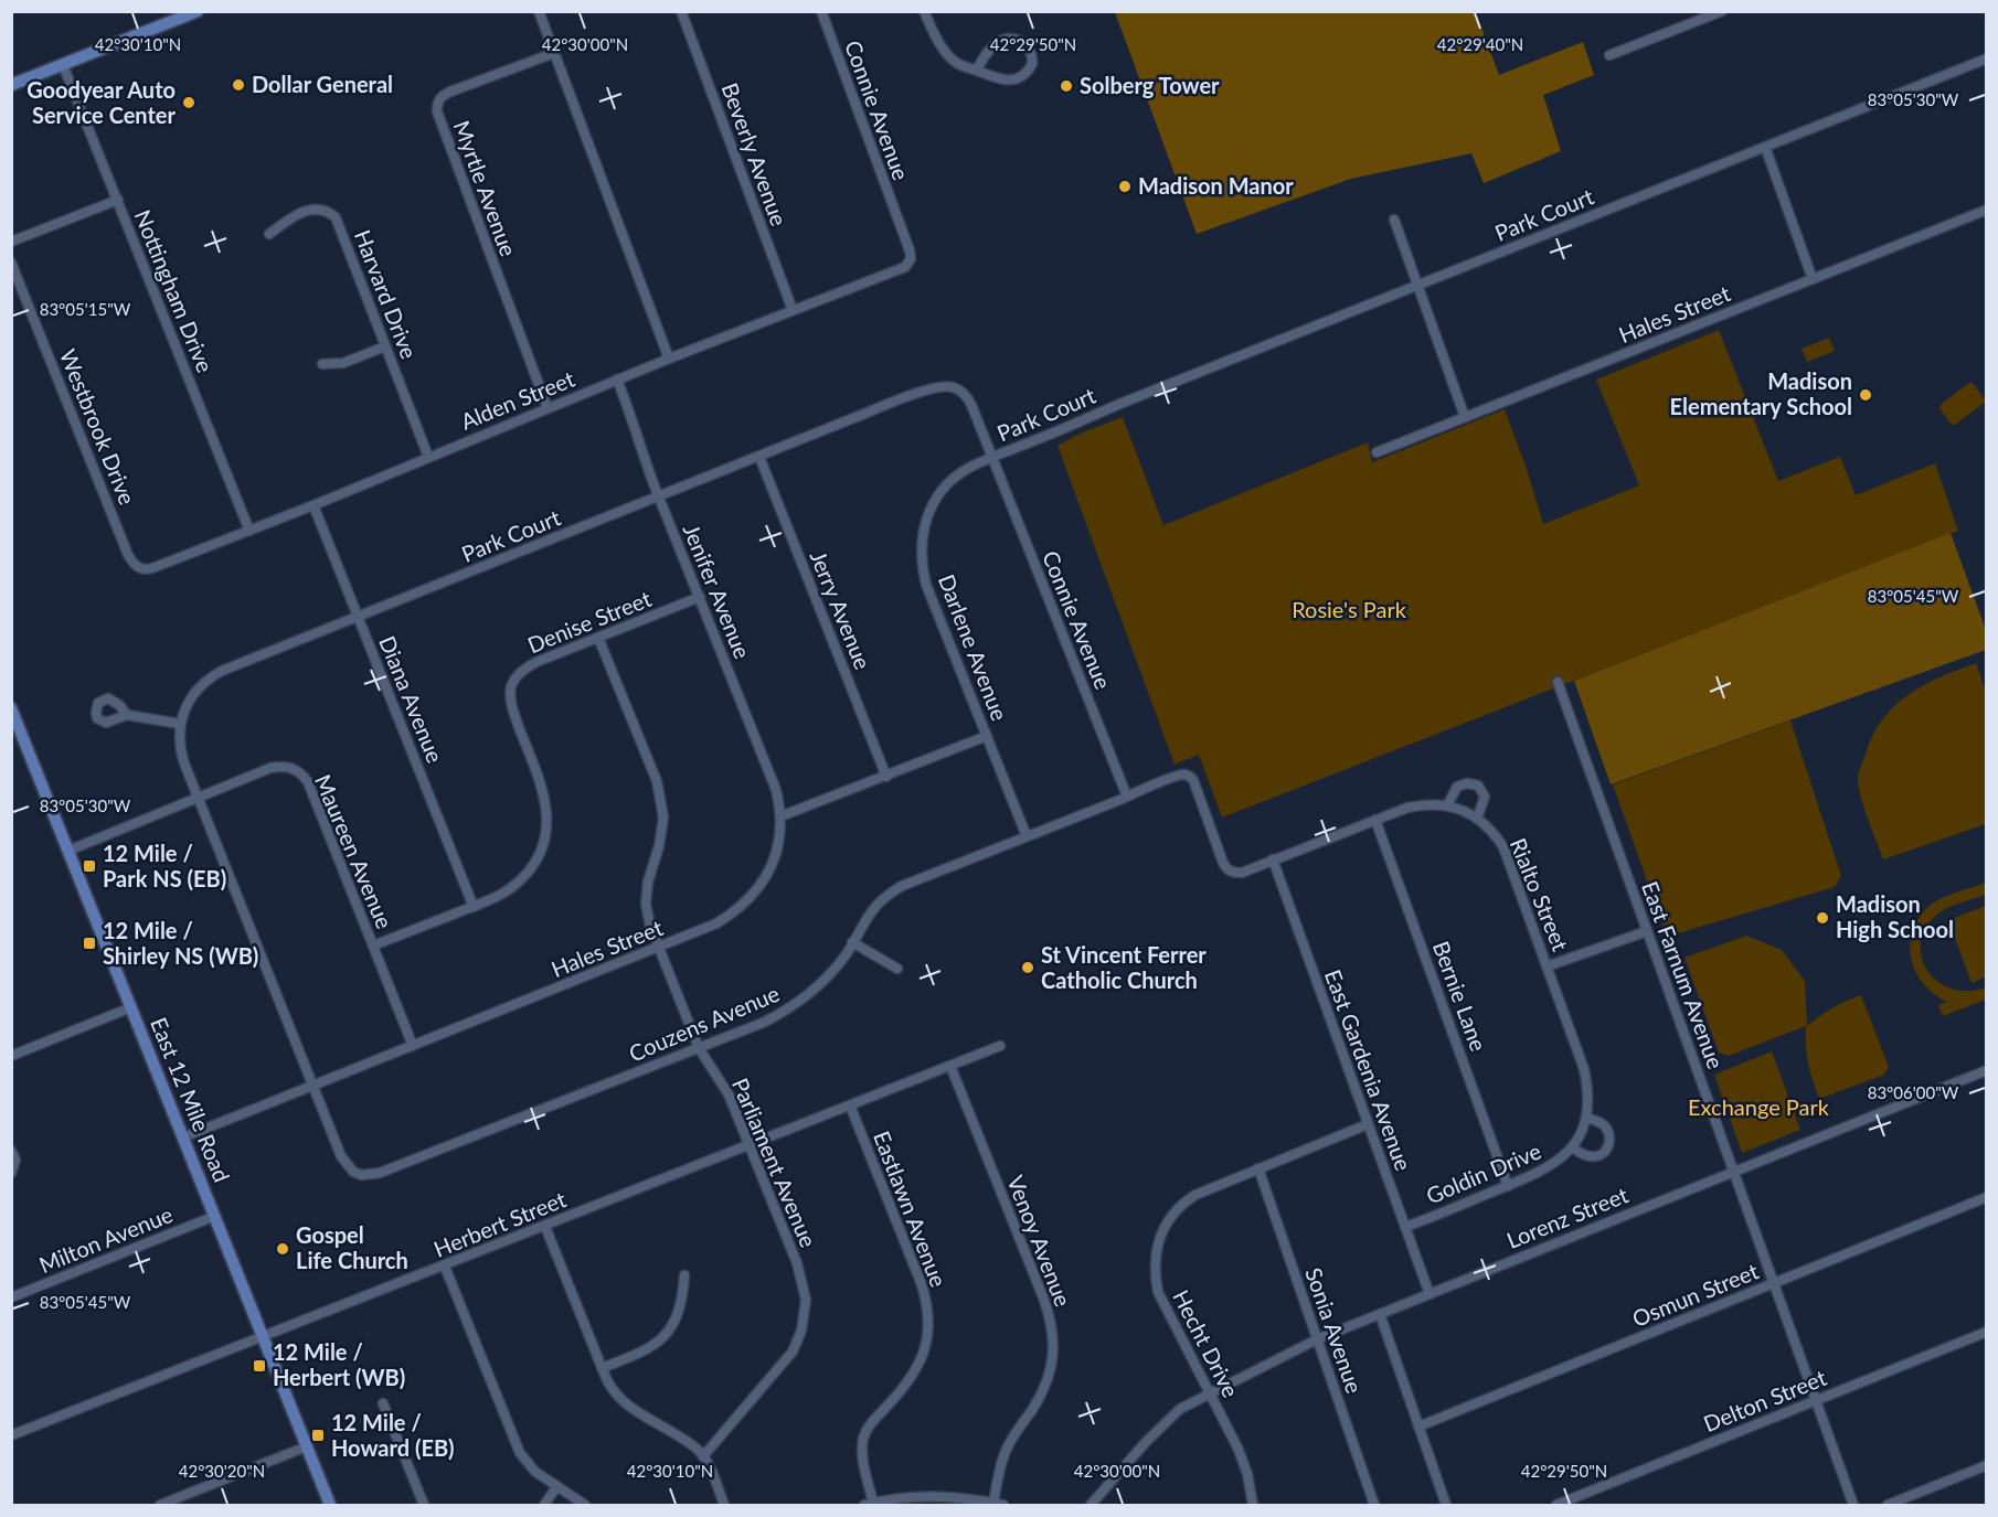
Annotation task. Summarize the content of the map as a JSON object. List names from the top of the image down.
{
  "streets": {
    "main road": ["East 12 Mile Road"],
    "street": [
      "Connie Avenue",
      "Beverly Avenue",
      "Myrtle Avenue",
      "Park Court",
      "Nottingham Drive",
      "Harvard Drive",
      "Hales Street",
      "Alden Street",
      "Westbrook Drive",
      "Jenifer Avenue",
      "Jerry Avenue",
      "Denise Street",
      "Darlene Avenue",
      "Diana Avenue",
      "Maureen Avenue",
      "Rialto Street",
      "East Farnum Avenue",
      "Bernie Lane",
      "Couzens Avenue",
      "East Gardenia Avenue",
      "Parliament Avenue",
      "Goldin Drive",
      "Eastlawn Avenue",
      "Lorenz Street",
      "Herbert Street",
      "Milton Avenue",
      "Venoy Avenue",
      "Osmun Street",
      "Sonia Avenue",
      "Hecht Drive",
      "Delton Street"
    ]
  },
  "crossings": [
    ["Connie Avenue", "Park Court"],
    ["Connie Avenue", "Alden Street"],
    ["Connie Avenue", "Darlene Avenue"],
    ["Connie Avenue", "Couzens Avenue"],
    ["Beverly Avenue", "Alden Street"],
    ["Myrtle Avenue", "Alden Street"],
    ["Park Court", "Jenifer Avenue"],
    ["Park Court", "Jerry Avenue"],
    ["Park Court", "Darlene Avenue"],
    ["Park Court", "Diana Avenue"],
    ["Park Court", "Maureen Avenue"],
    ["Park Court", "Couzens Avenue"],
    ["Nottingham Drive", "Alden Street"],
    ["Harvard Drive", "Alden Street"],
    ["Hales Street", "Jenifer Avenue"],
    ["Hales Street", "Maureen Avenue"],
    ["Hales Street", "Couzens Avenue"],
    ["Hales Street", "East 12 Mile Road"],
    ["Hales Street", "Parliament Avenue"],
    ["Alden Street", "Westbrook Drive"],
    ["Alden Street", "Jenifer Avenue"],
    ["Alden Street", "Diana Avenue"],
    ["Jenifer Avenue", "Denise Street"],
    ["Denise Street", "Diana Avenue"],
    ["Denise Street", "Maureen Avenue"],
    ["Denise Street", "Parliament Avenue"],
    ["Darlene Avenue", "Couzens Avenue"],
    ["Maureen Avenue", "Couzens Avenue"],
    ["Rialto Street", "East Farnum Avenue"],
    ["Rialto Street", "Bernie Lane"],
    ["Rialto Street", "Couzens Avenue"],
    ["Rialto Street", "East Gardenia Avenue"],
    ["Rialto Street", "Goldin Drive"],
    ["East Farnum Avenue", "Lorenz Street"],
    ["East Farnum Avenue", "Osmun Street"],
    ["East Farnum Avenue", "Delton Street"],
    ["Bernie Lane", "Goldin Drive"],
    ["Couzens Avenue", "Parliament Avenue"],
    ["East Gardenia Avenue", "Goldin Drive"],
    ["East Gardenia Avenue", "Lorenz Street"],
    ["East Gardenia Avenue", "Hecht Drive"],
    ["East 12 Mile Road", "Herbert Street"],
    ["East 12 Mile Road", "Milton Avenue"],
    ["Parliament Avenue", "Herbert Street"],
    ["Eastlawn Avenue", "Herbert Street"],
    ["Lorenz Street", "Sonia Avenue"],
    ["Lorenz Street", "Hecht Drive"],
    ["Herbert Street", "Venoy Avenue"],
    ["Sonia Avenue", "Hecht Drive"]
  ],
  "parks": ["Rosie's Park", "Exchange Park"],
  "places": {
    "other": [
      "Dollar General",
      "Solberg Tower",
      "Goodyear Auto Service Center",
      "Madison Manor",
      "Madison Elementary School",
      "Madison High School",
      "St Vincent Ferrer Catholic Church",
      "Gospel Life Church"
    ],
    "transit": [
      "12 Mile / Park NS (EB)",
      "12 Mile / Shirley NS (WB)",
      "12 Mile / Herbert (WB)",
      "12 Mile / Howard (EB)"
    ]
  },
  "coordinates": [
    "42°30'10\"N",
    "42°30'00\"N",
    "42°29'50\"N",
    "42°29'40\"N",
    "83°05'30\"W",
    "83°05'15\"W",
    "83°05'45\"W",
    "83°06'00\"W",
    "42°30'20\"N"
  ]
}
